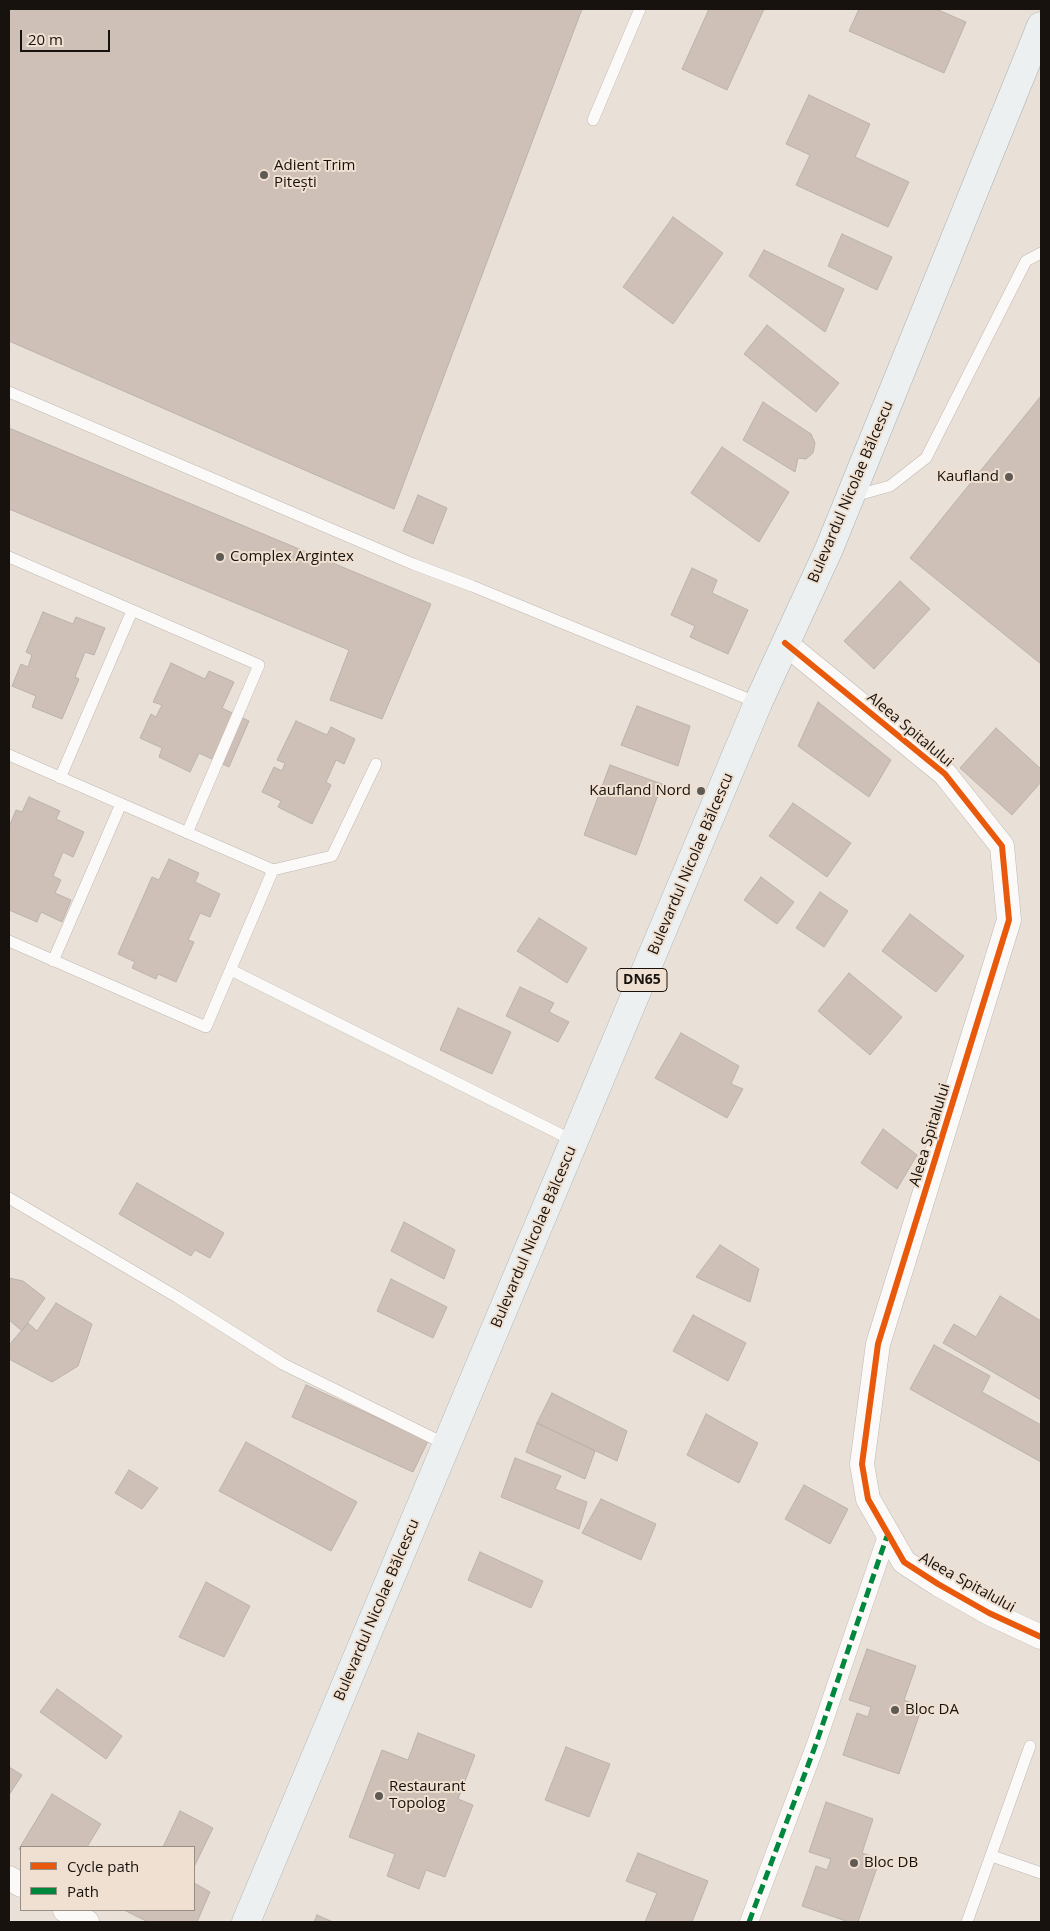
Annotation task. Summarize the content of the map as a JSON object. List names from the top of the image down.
{
  "streets": {
    "main road": ["Bulevardul Nicolae Bălcescu", "DN65"],
    "street": ["Aleea Spitalului"]
  },
  "crossings": [
    ["Bulevardul Nicolae Bălcescu", "Aleea Spitalului"]
  ],
  "places": [
    "Adient Trim Pitești",
    "Kaufland",
    "Complex Argintex",
    "Kaufland Nord",
    "Bloc DA",
    "Restaurant Topolog",
    "Bloc DB"
  ],
  "legend": ["Cycle path", "Path"],
  "scale_bar": "20 m"
}
